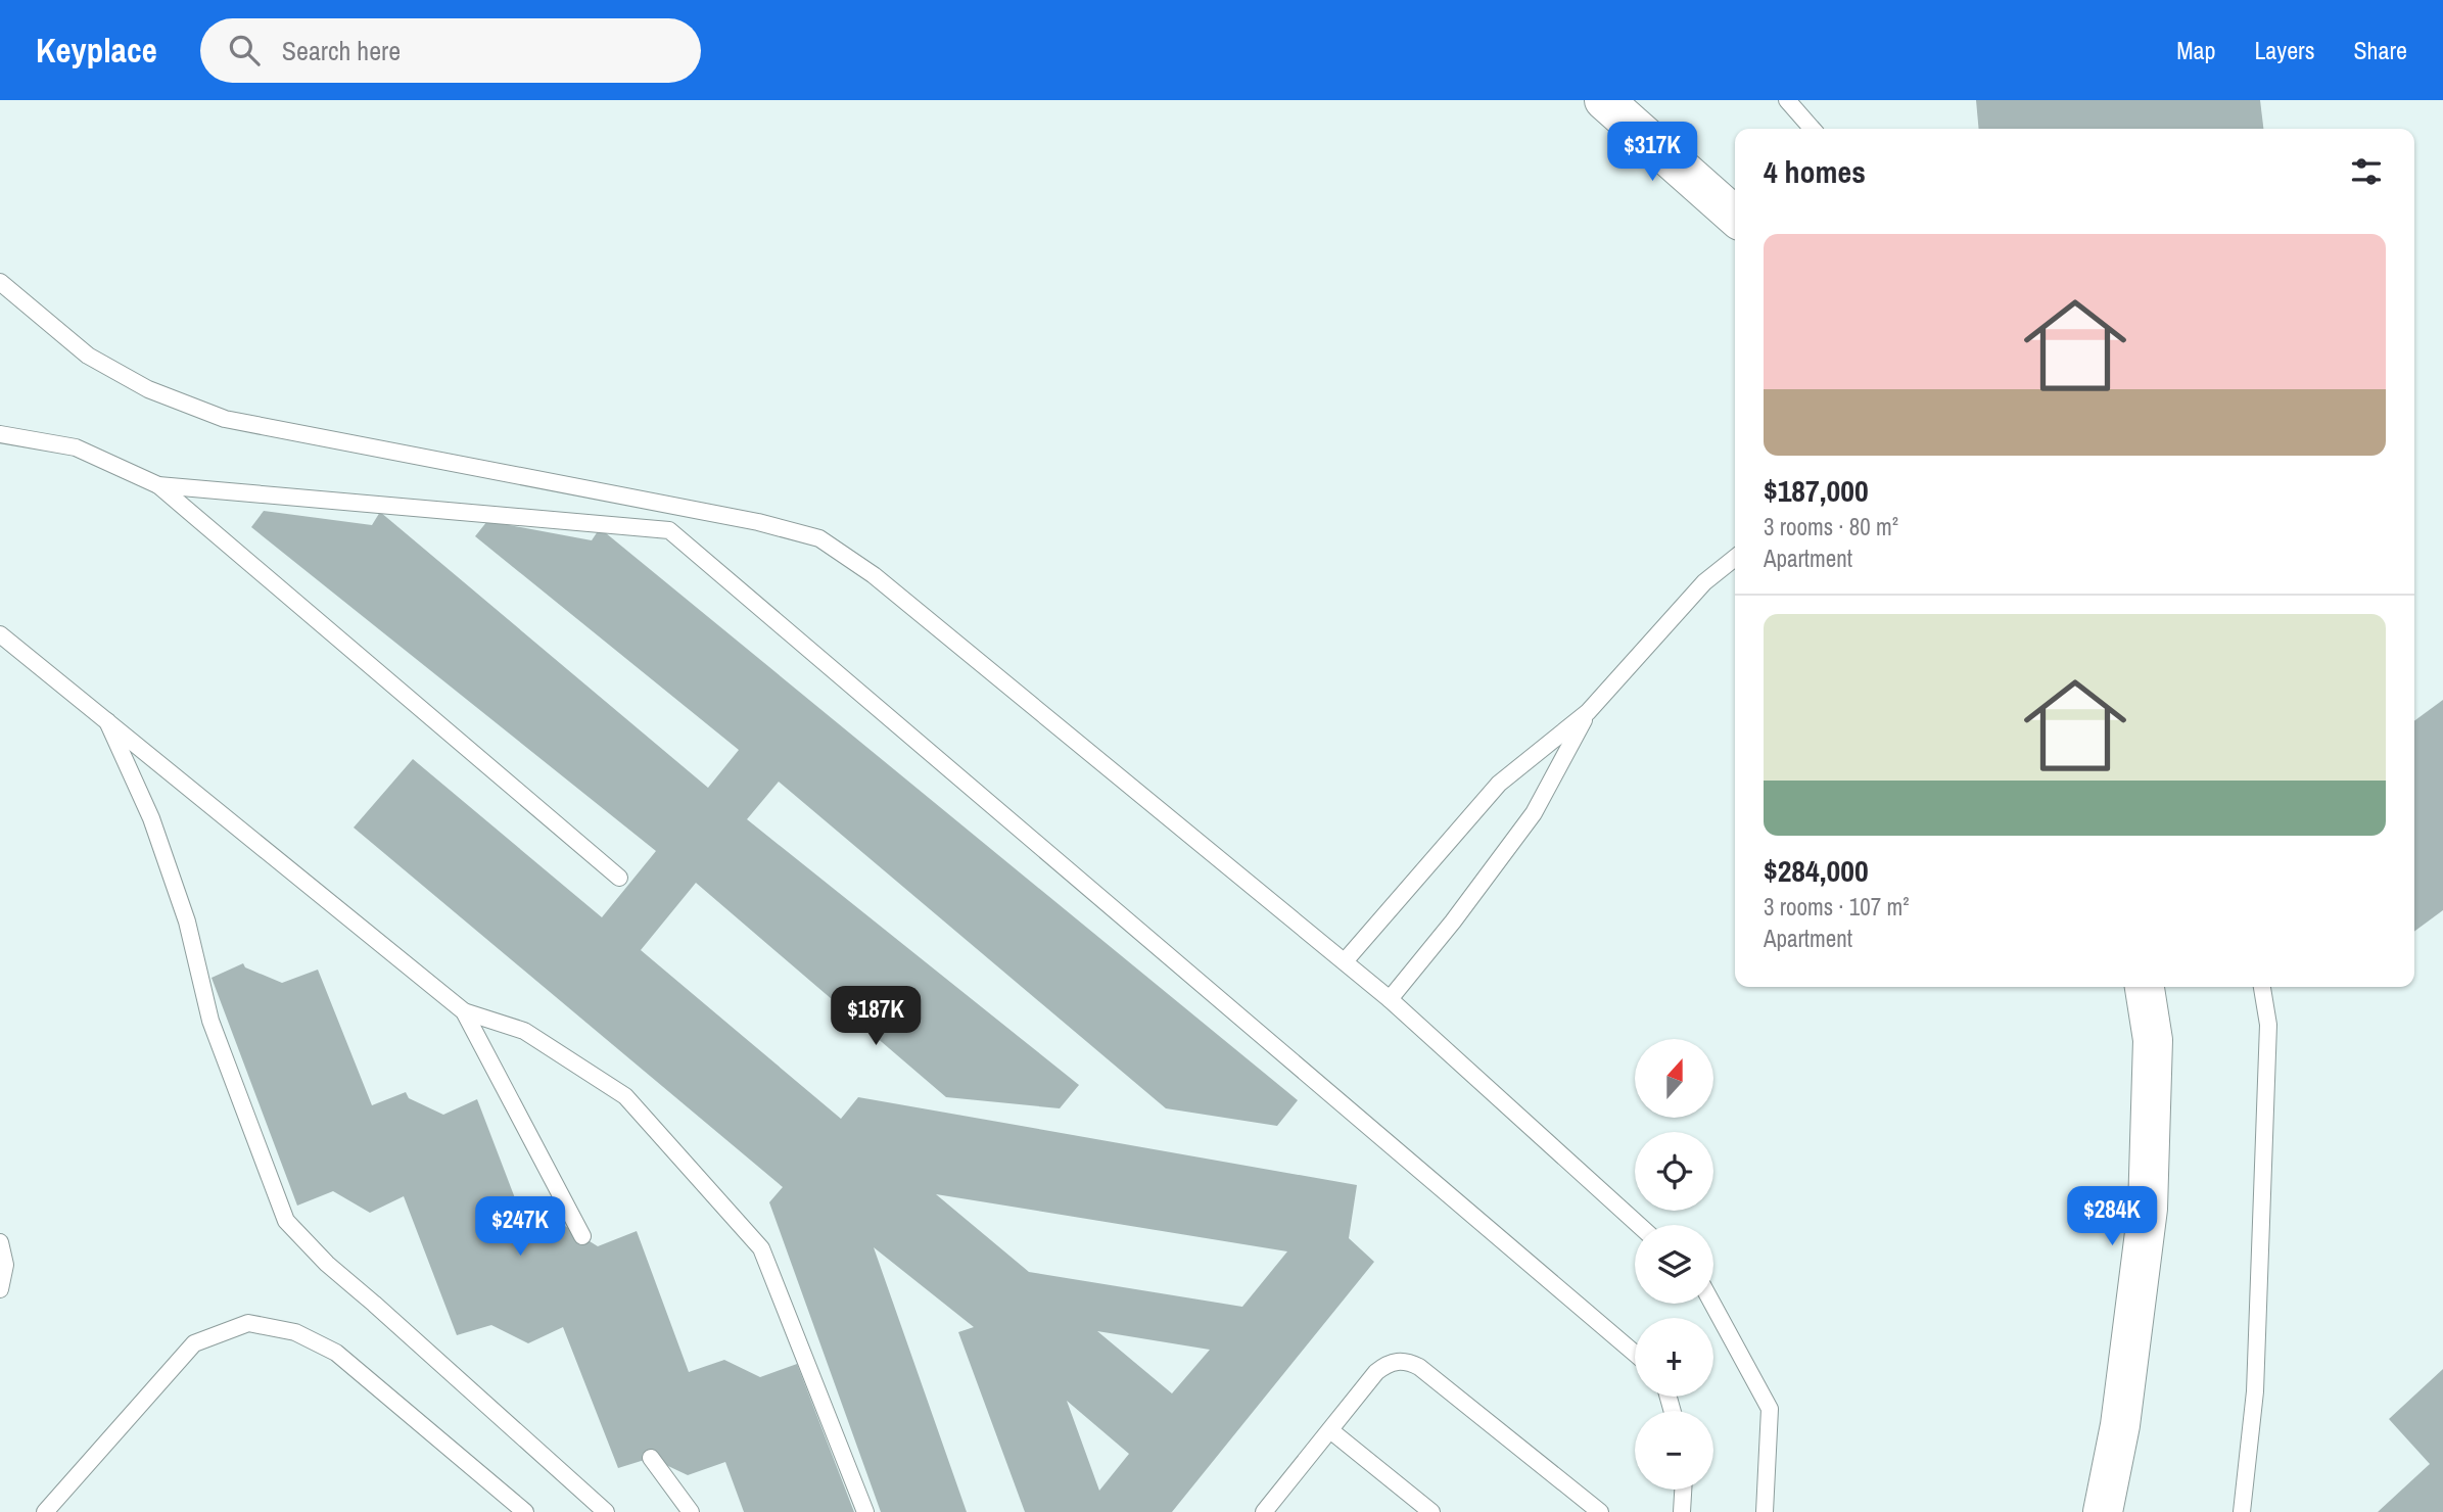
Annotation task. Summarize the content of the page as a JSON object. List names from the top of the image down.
{
  "north": "top",
  "page": {
    "header": "Keyplace",
    "search": "Search here",
    "nav": ["Map", "Layers", "Share"],
    "price": [
      "$317K",
      "$187K",
      "$284K",
      "$247K"
    ],
    "heading": "4 homes",
    "list": [
      {
        "name": "$187,000",
        "note": "3 rooms · 80 m² · Apartment"
      },
      {
        "name": "$284,000",
        "note": "3 rooms · 107 m² · Apartment"
      }
    ],
    "map_buttons": ["+", "−"]
  }
}
